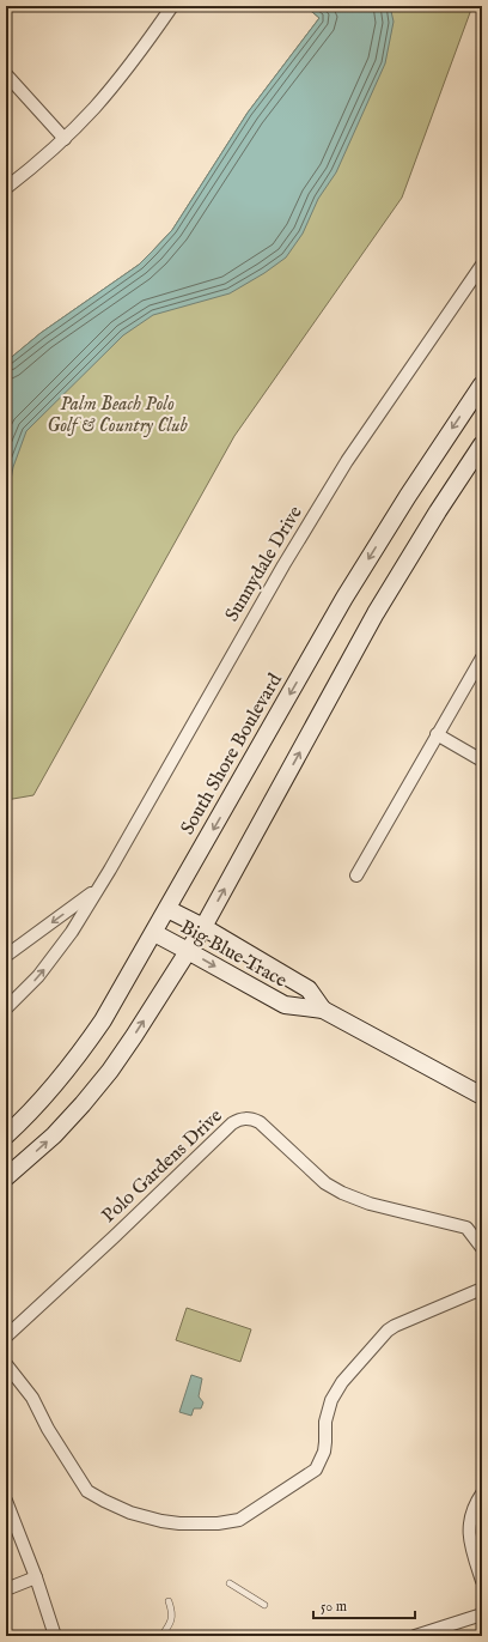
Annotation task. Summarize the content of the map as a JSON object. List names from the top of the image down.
{
  "streets": {
    "street": [
      "Sunnydale Drive",
      "South Shore Boulevard",
      "Big Blue Trace",
      "Polo Gardens Drive"
    ]
  },
  "crossings": [
    ["South Shore Boulevard", "Big Blue Trace"]
  ],
  "parks": ["Palm Beach Polo Golf & Country Club"],
  "scale_bar": "50 m"
}
